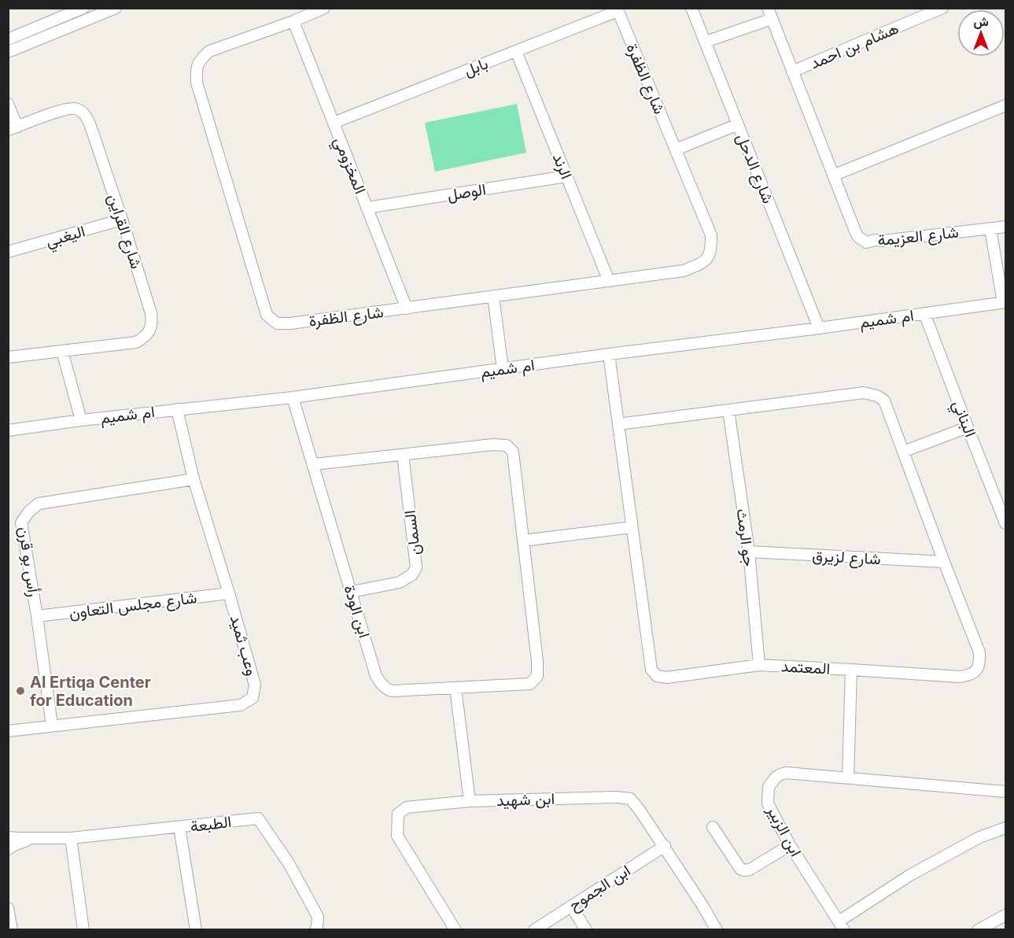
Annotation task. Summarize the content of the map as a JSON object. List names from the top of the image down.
{
  "streets": {
    "street": [
      "هشام بن احمد",
      "بابل",
      "شارع الظفرة",
      "المخزومي",
      "الرند",
      "شارع الدحل",
      "الوصل",
      "شارع القراين",
      "اليغبي",
      "شارع العزيمة",
      "ام شميم",
      "البناني",
      "السمان",
      "جو الرمث",
      "شارع لزيرق",
      "رأس بو قرن",
      "شارع مجلس التعاون",
      "ابن الودة",
      "وعب ثميد",
      "المعتمد",
      "ابن شهيد",
      "الطبعة",
      "ابن الزبير",
      "ابن الجموح"
    ]
  },
  "crossings": [
    ["هشام بن احمد", "شارع العزيمة"],
    ["بابل", "شارع الظفرة"],
    ["بابل", "المخزومي"],
    ["بابل", "الرند"],
    ["شارع الظفرة", "المخزومي"],
    ["شارع الظفرة", "الرند"],
    ["المخزومي", "الوصل"],
    ["الرند", "الوصل"],
    ["شارع الدحل", "شارع العزيمة"],
    ["شارع الدحل", "ام شميم"],
    ["شارع القراين", "اليغبي"],
    ["ام شميم", "البناني"],
    ["ام شميم", "ابن الودة"],
    ["ام شميم", "وعب ثميد"],
    ["ام شميم", "المعتمد"],
    ["السمان", "ابن الودة"],
    ["جو الرمث", "شارع لزيرق"],
    ["جو الرمث", "المعتمد"],
    ["شارع لزيرق", "المعتمد"],
    ["رأس بو قرن", "شارع مجلس التعاون"],
    ["رأس بو قرن", "وعب ثميد"],
    ["شارع مجلس التعاون", "وعب ثميد"],
    ["ابن شهيد", "ابن الجموح"]
  ],
  "places": ["Al Ertiqa Center for Education"],
  "north": "top"
}
